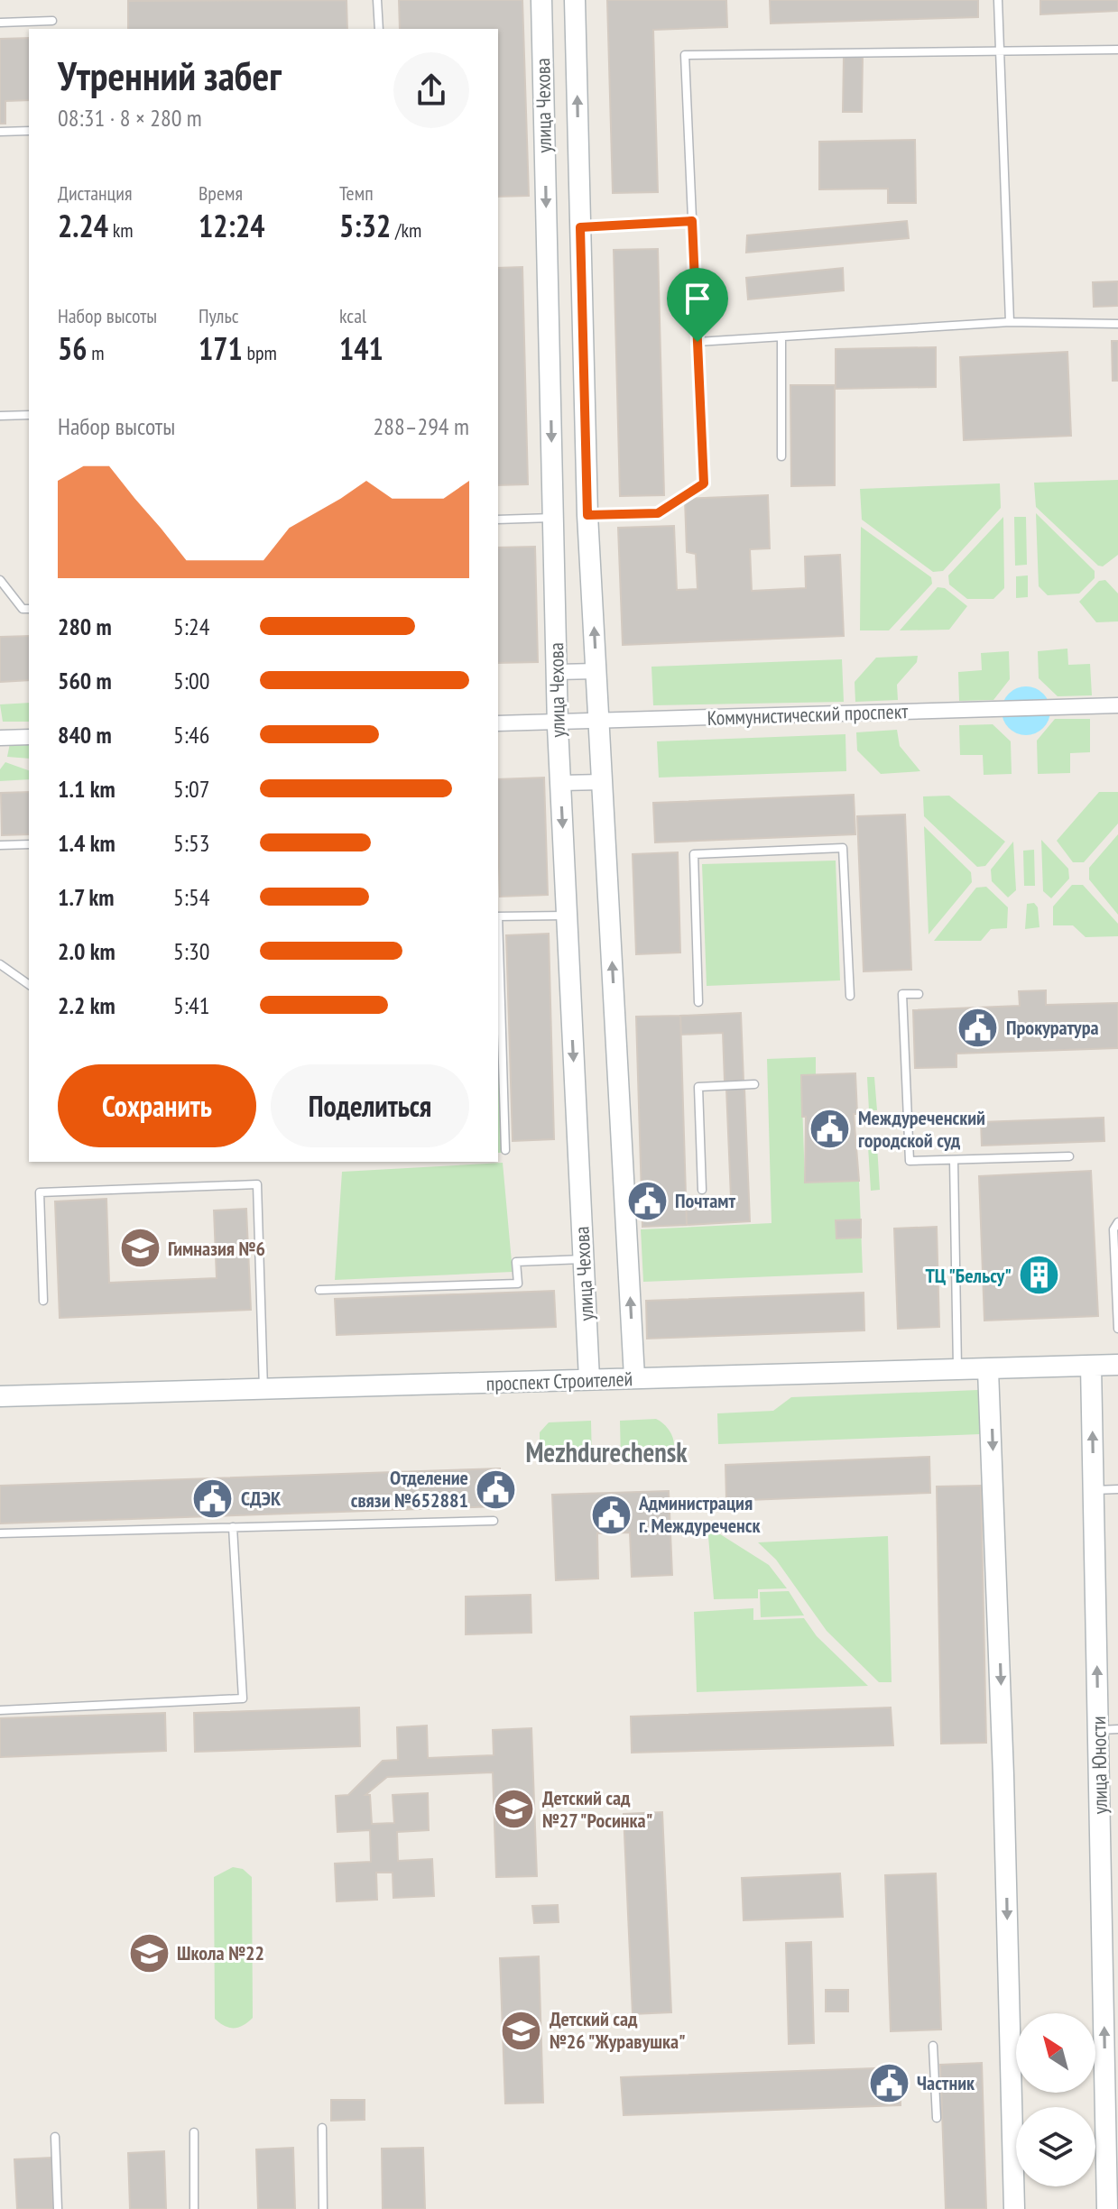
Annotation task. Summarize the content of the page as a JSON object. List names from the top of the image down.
{
  "streets": {
    "street": [
      "улица Чехова",
      "Коммунистический проспект",
      "проспект Строителей",
      "улица Юности"
    ]
  },
  "crossings": [
    ["улица Чехова", "Коммунистический проспект"],
    ["улица Чехова", "проспект Строителей"],
    ["проспект Строителей", "улица Юности"]
  ],
  "districts": ["Mezhdurechensk"],
  "places": {
    "public building": [
      "Прокуратура",
      "Междуреченский городской суд",
      "Почтамт",
      "Отделение связи №652881",
      "СДЭК",
      "Администрация г. Междуреченск",
      "Частник"
    ],
    "school or university": [
      "Гимназия №6",
      "Детский сад №27 \"Росинка\"",
      "Школа №22",
      "Детский сад №26 \"Журавушка\""
    ],
    "building": ["ТЦ \"Бельсу\""]
  },
  "north": "top left",
  "page": {
    "heading": ["Утренний забег", "08:31 · 8 × 280 m"],
    "stats": [
      ["Дистанция", "2.24 km"],
      ["Время", "12:24"],
      ["Темп", "5:32 /km"],
      ["Набор высоты", "56 m"],
      ["Пульс", "171 bpm"],
      ["kcal", "141"]
    ],
    "chart": ["Набор высоты", "288–294 m"],
    "list": [
      {
        "name": "280 m",
        "note": "5:24"
      },
      {
        "name": "560 m",
        "note": "5:00"
      },
      {
        "name": "840 m",
        "note": "5:46"
      },
      {
        "name": "1.1 km",
        "note": "5:07"
      },
      {
        "name": "1.4 km",
        "note": "5:53"
      },
      {
        "name": "1.7 km",
        "note": "5:54"
      },
      {
        "name": "2.0 km",
        "note": "5:30"
      },
      {
        "name": "2.2 km",
        "note": "5:41"
      }
    ],
    "buttons": ["Сохранить", "Поделиться"]
  }
}
